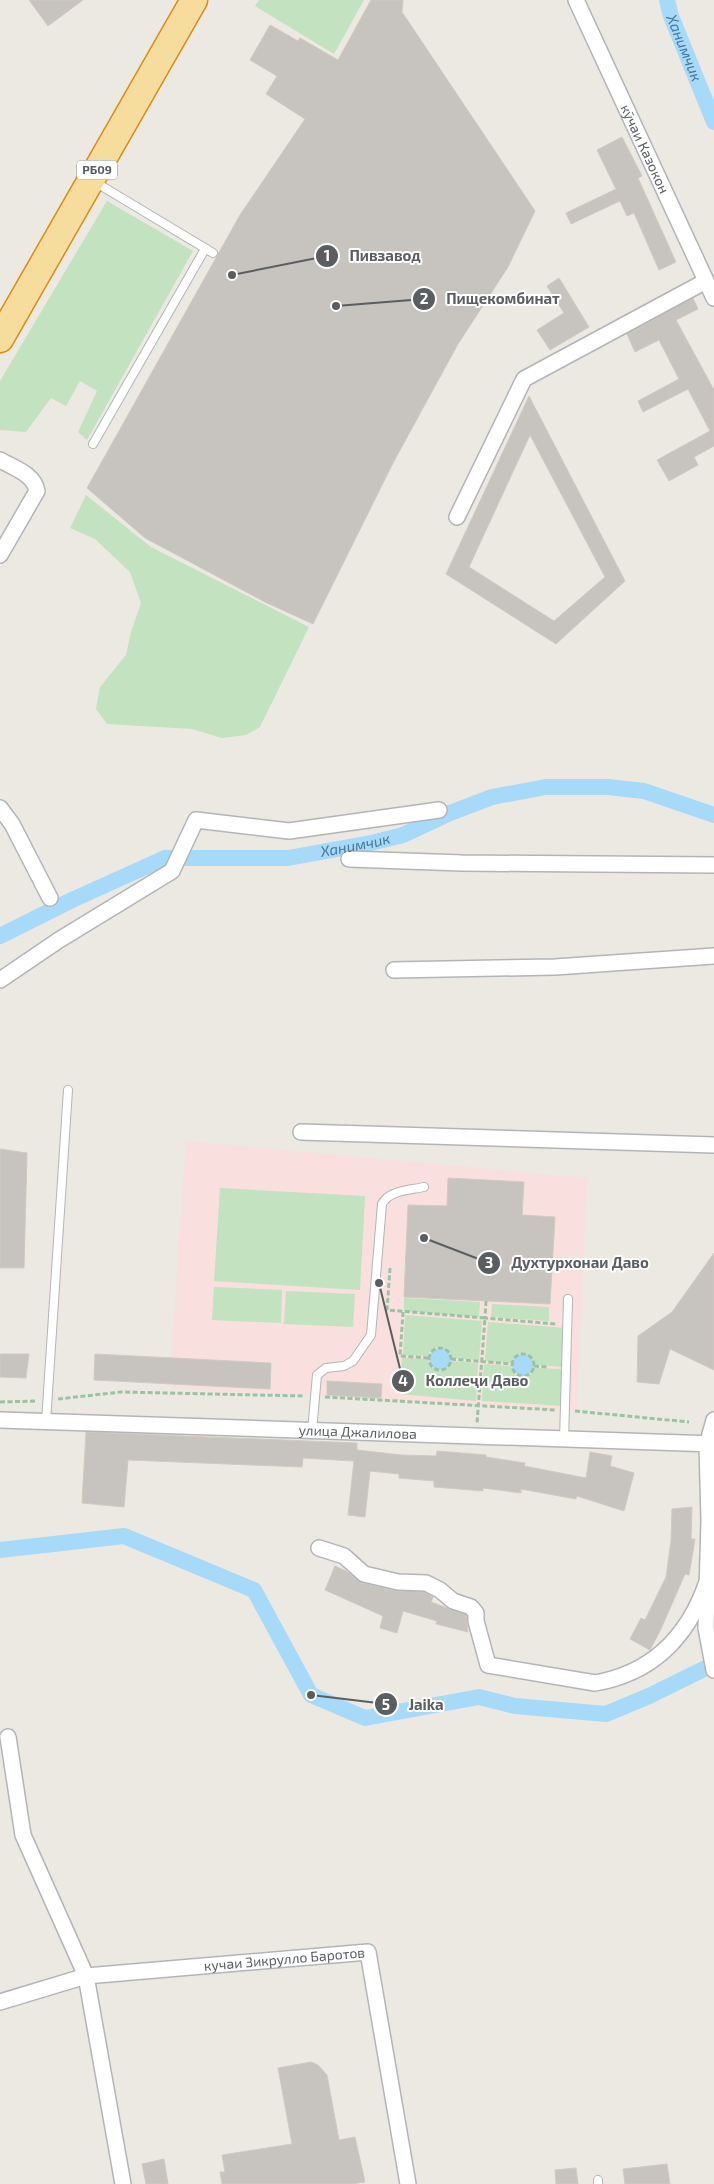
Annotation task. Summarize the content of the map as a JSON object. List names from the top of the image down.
{
  "streets": {
    "highway": ["РБ09"],
    "street": ["кӯчаи Казокон", "улица Джалилова", "кучаи Зикрулло Баротов"]
  },
  "water": ["Ханимчик"],
  "places": [
    "Пивзавод",
    "Пищекомбинат",
    "Духтурхонаи Даво",
    "Коллеҷи Даво",
    "Jaika"
  ]
}
